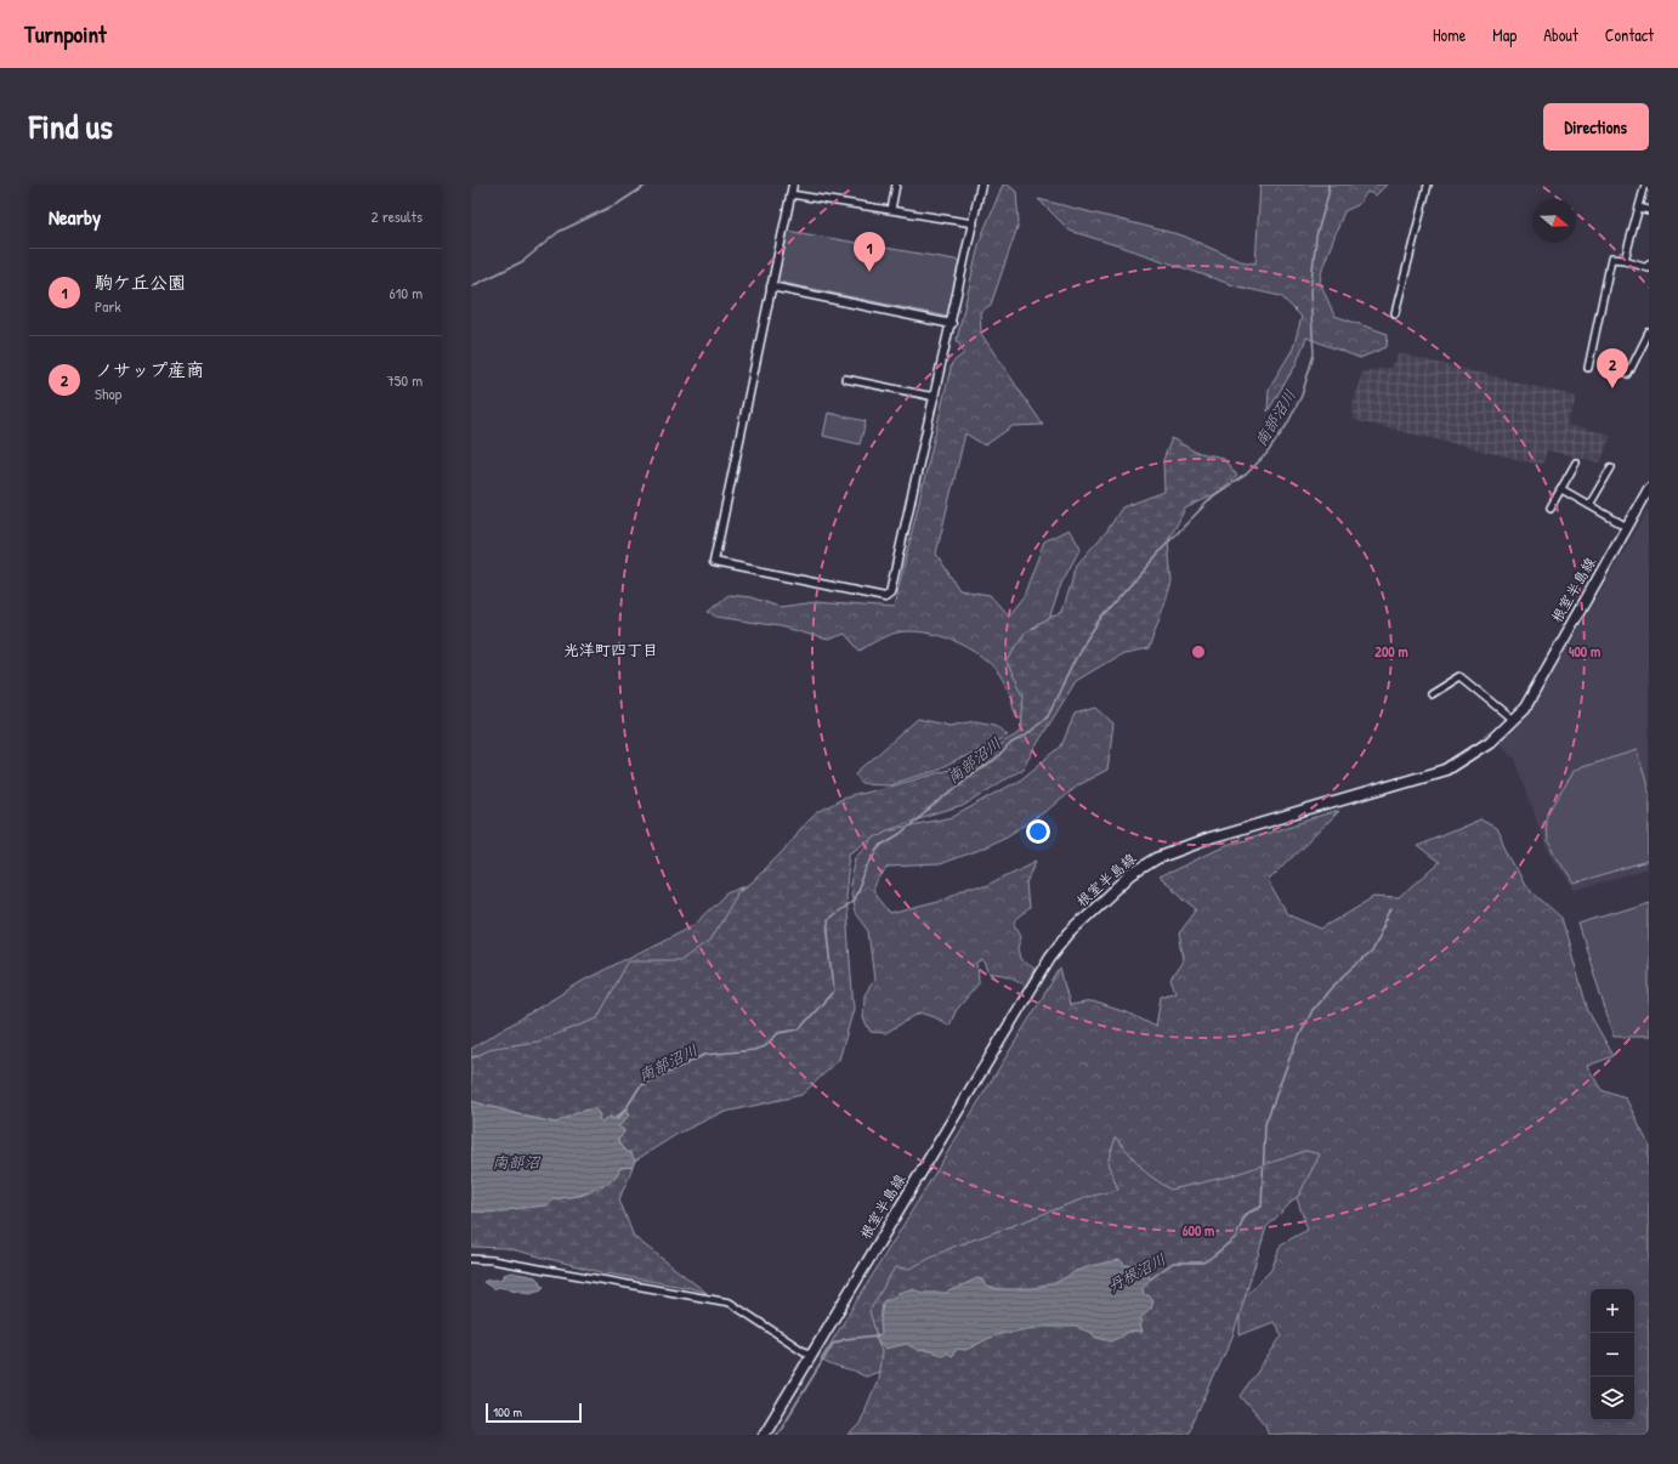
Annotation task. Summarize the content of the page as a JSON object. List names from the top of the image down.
{
  "streets": {
    "main road": ["根室半島線"]
  },
  "districts": ["光洋町四丁目"],
  "water": ["南部沼川", "南部沼", "丹根沼川"],
  "scale_bar": "100 m",
  "north": "right",
  "page": {
    "header": "Turnpoint",
    "nav": [
      "Home",
      "Map",
      "About",
      "Contact"
    ],
    "title": "Find us",
    "buttons": "Directions",
    "heading": ["Nearby", "2 results"],
    "pins": ["1", "2"],
    "list": [
      {
        "mark": "1",
        "name": "駒ケ丘公園",
        "note": "Park",
        "value": "610 m"
      },
      {
        "mark": "2",
        "name": "ノサップ産商",
        "note": "Shop",
        "value": "750 m"
      }
    ],
    "map_buttons": ["+", "−"],
    "scale": "100 m"
  },
  "rings": ["200 m", "400 m", "600 m"]
}
